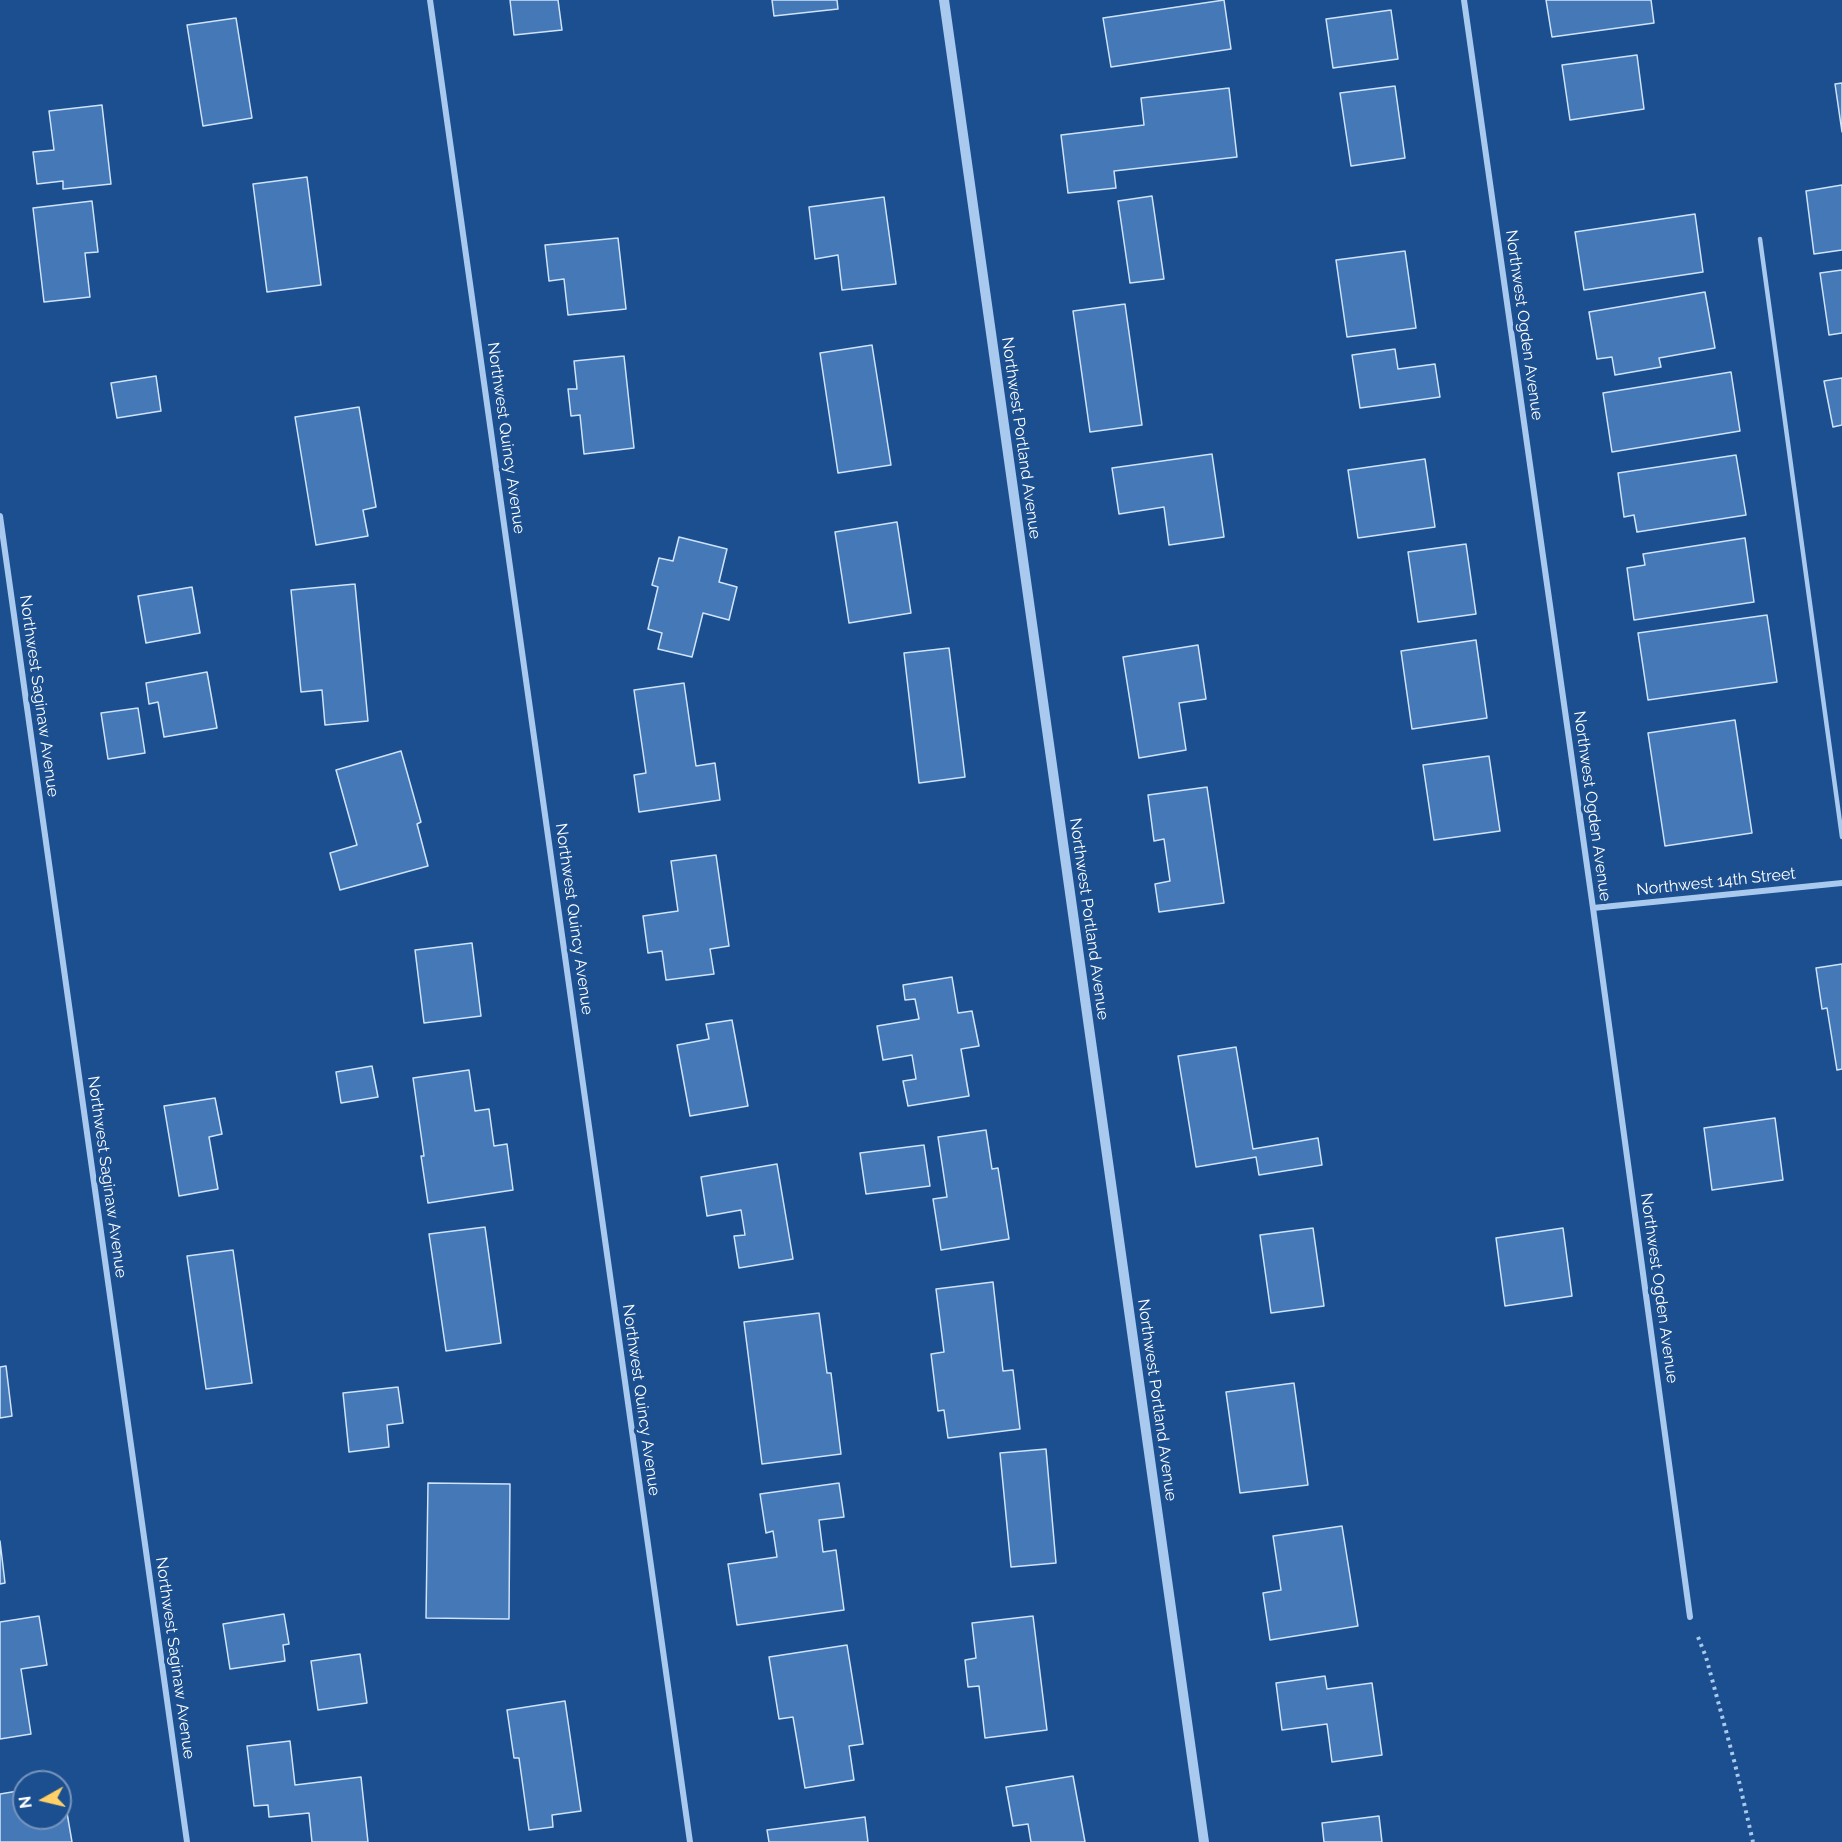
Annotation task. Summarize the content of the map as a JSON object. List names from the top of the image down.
{
  "streets": {
    "street": [
      "Northwest Ogden Avenue",
      "Northwest Quincy Avenue",
      "Northwest Portland Avenue",
      "Northwest Saginaw Avenue",
      "Northwest 14th Street"
    ]
  },
  "crossings": [
    ["Northwest Ogden Avenue", "Northwest 14th Street"]
  ],
  "north": "left"
}
